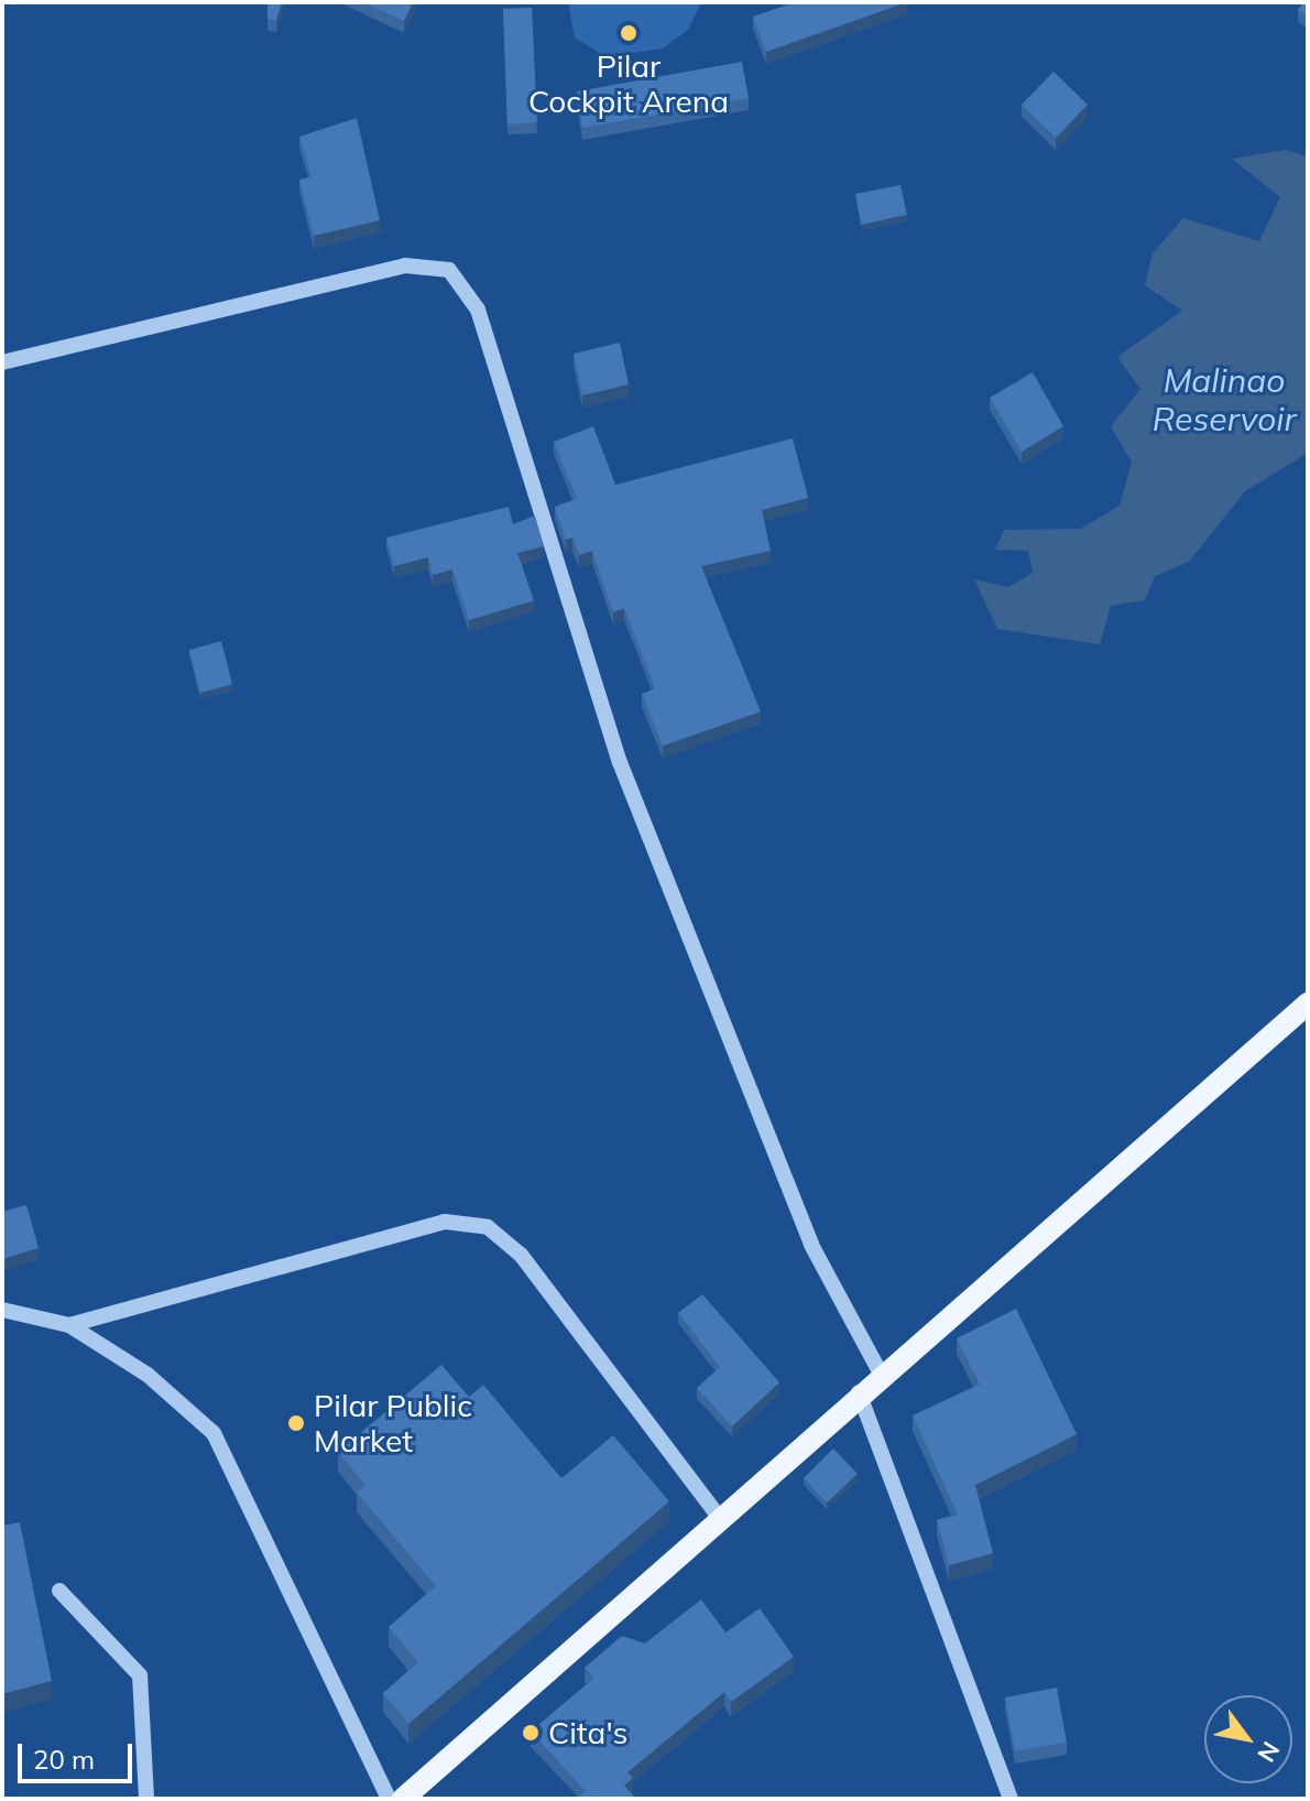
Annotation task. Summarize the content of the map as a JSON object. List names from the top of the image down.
{
  "water": ["Malinao Reservoir"],
  "places": ["Pilar Cockpit Arena", "Pilar Public Market", "Cita's"],
  "scale_bar": "20 m",
  "north": "bottom right"
}
